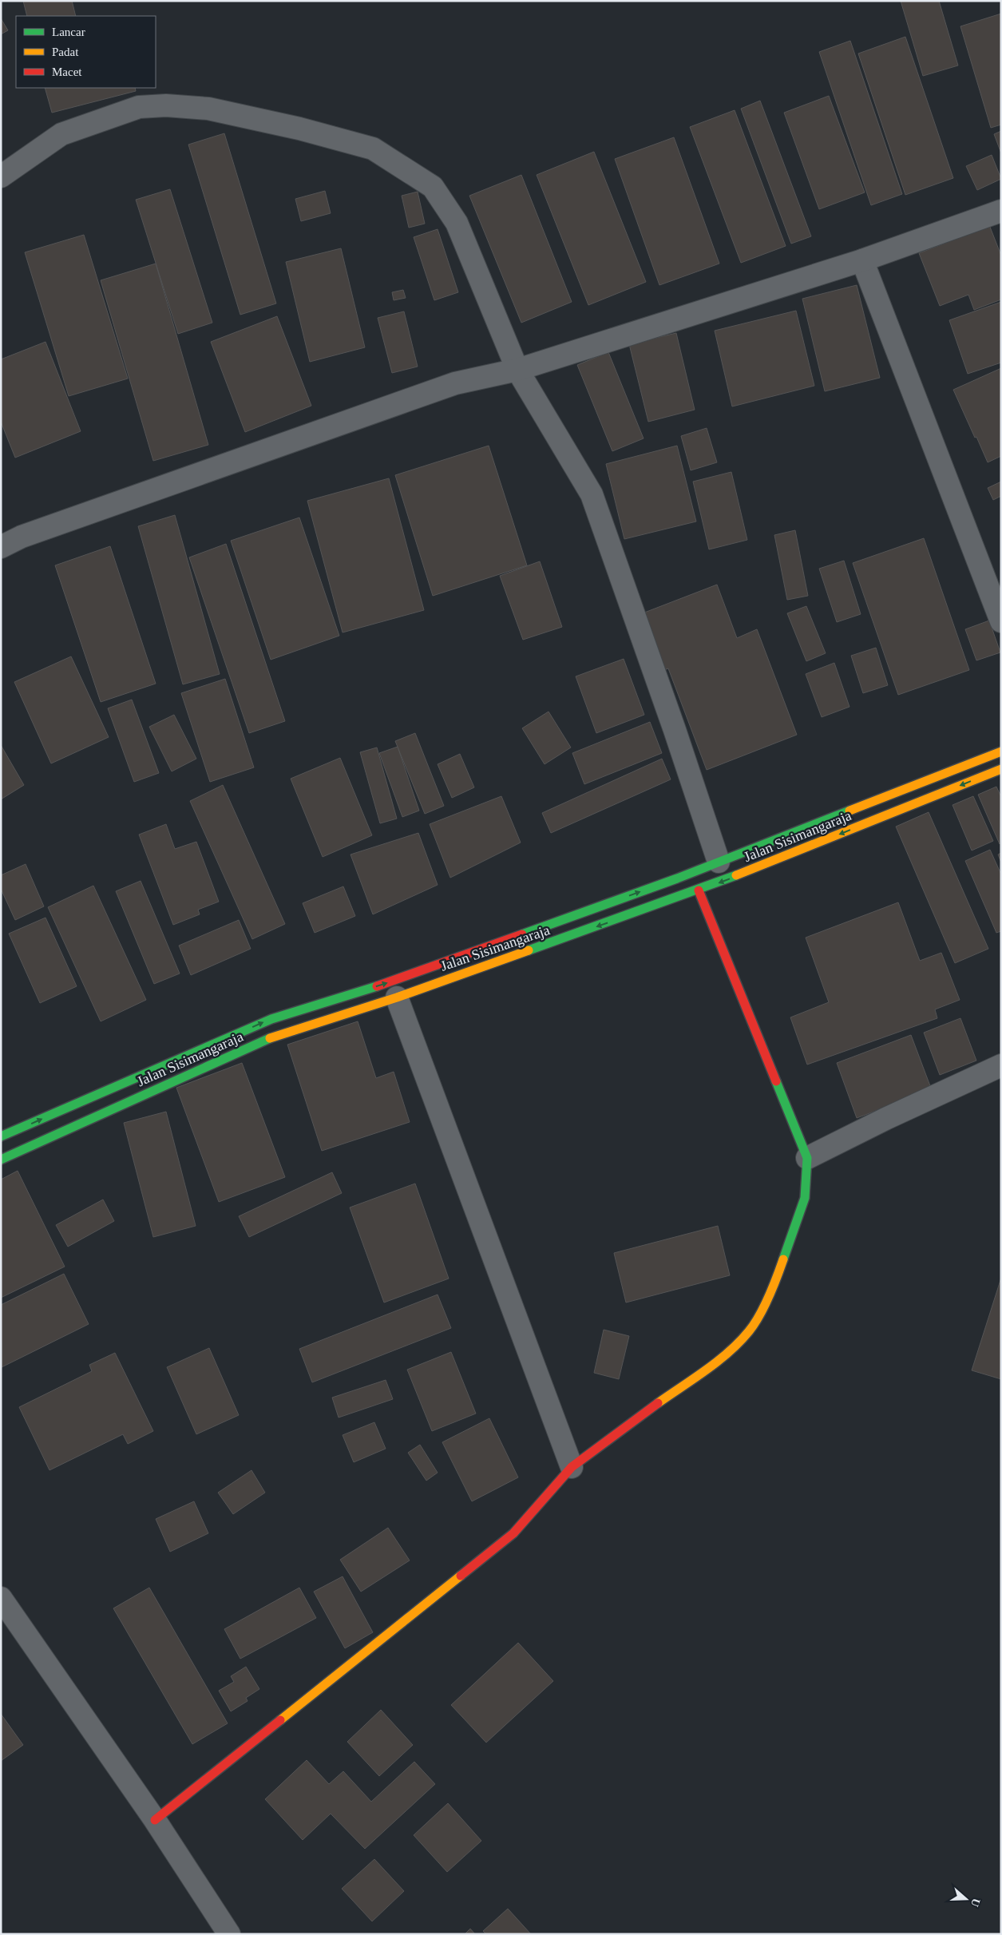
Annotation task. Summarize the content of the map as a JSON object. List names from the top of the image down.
{
  "streets": {
    "main road": ["Jalan Sisimangaraja"]
  },
  "legend": ["Lancar", "Padat", "Macet"],
  "north": "right"
}
